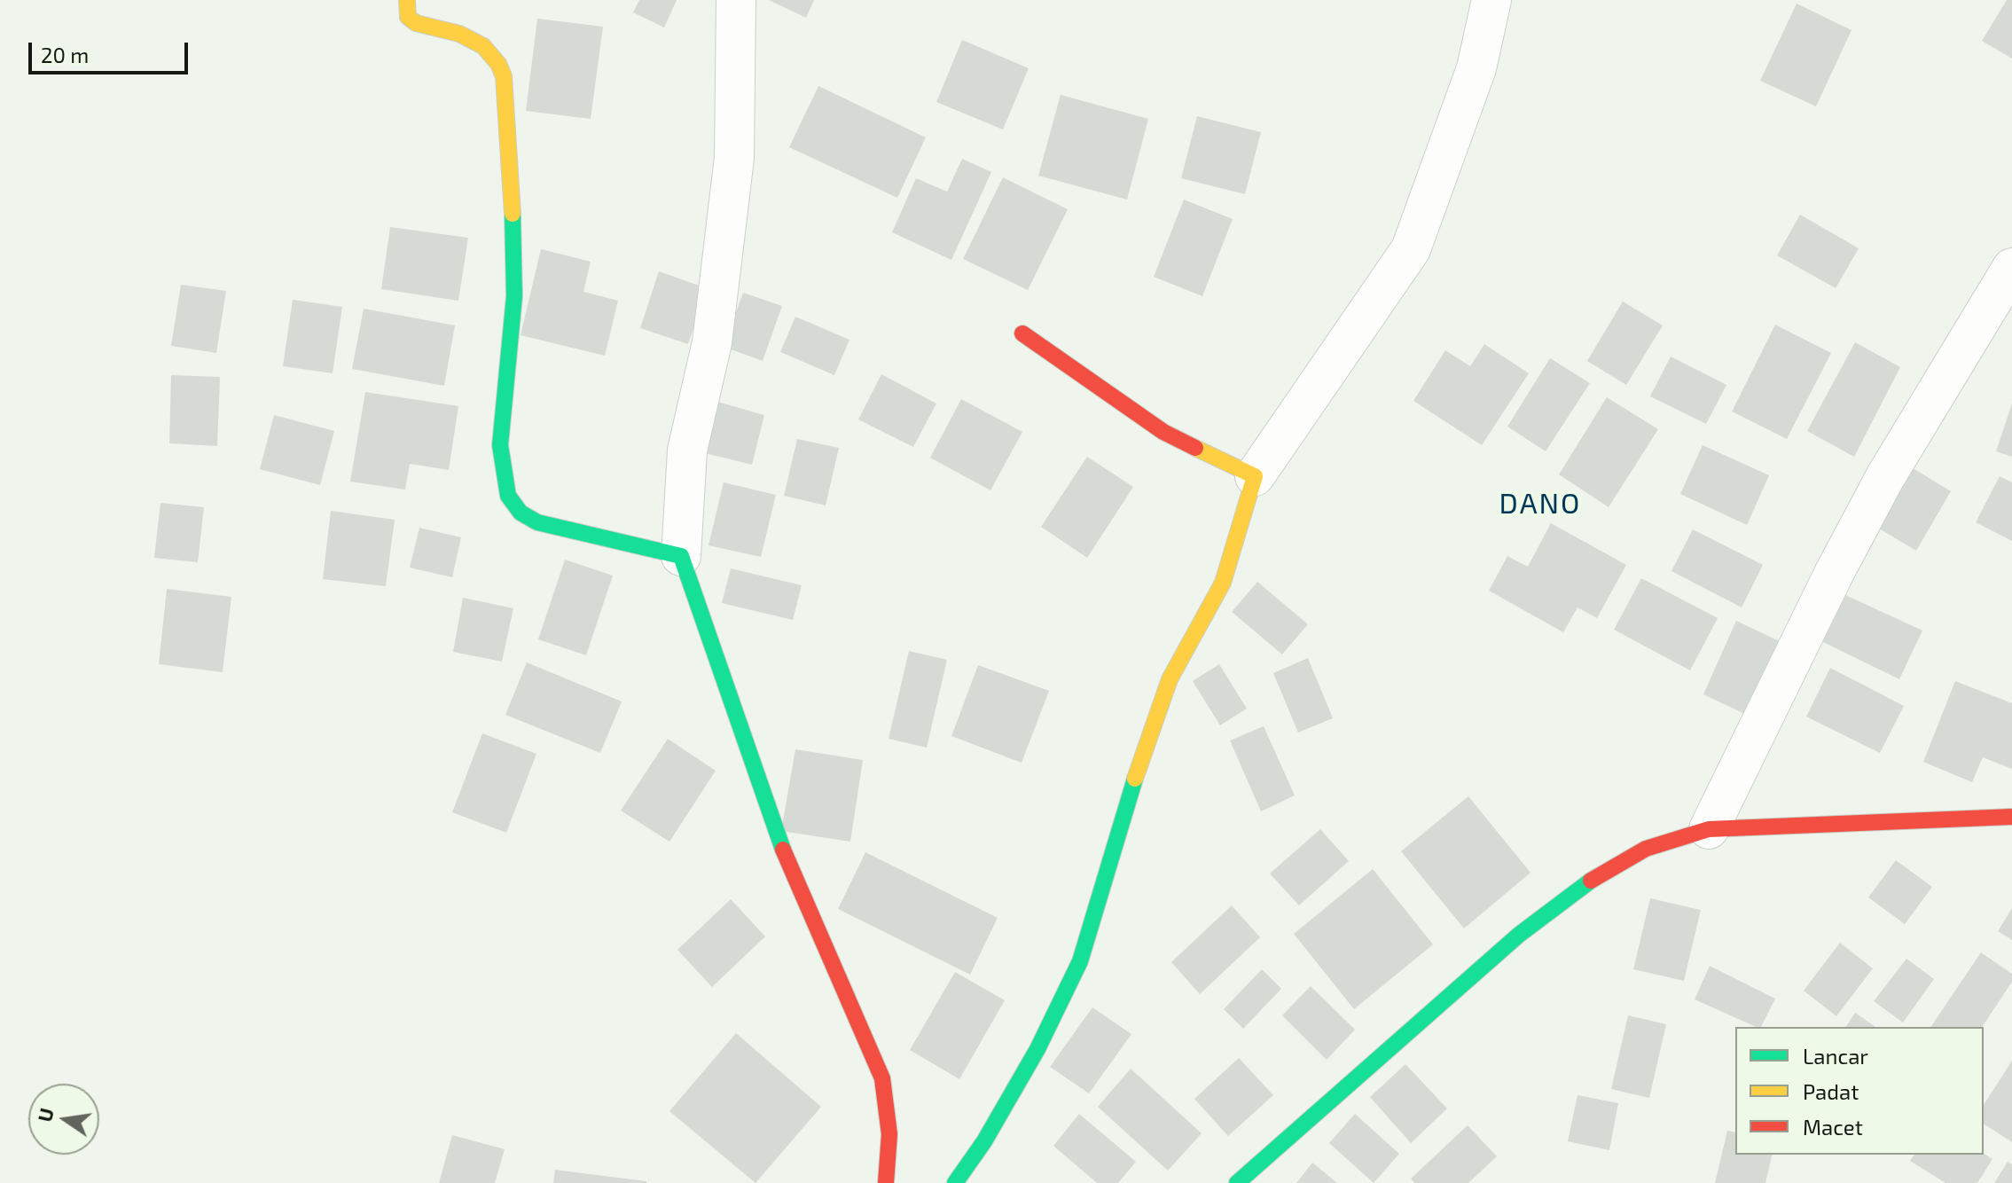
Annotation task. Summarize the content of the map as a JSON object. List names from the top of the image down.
{
  "districts": ["DANO"],
  "legend": ["Lancar", "Padat", "Macet"],
  "scale_bar": "20 m",
  "north": "left"
}
